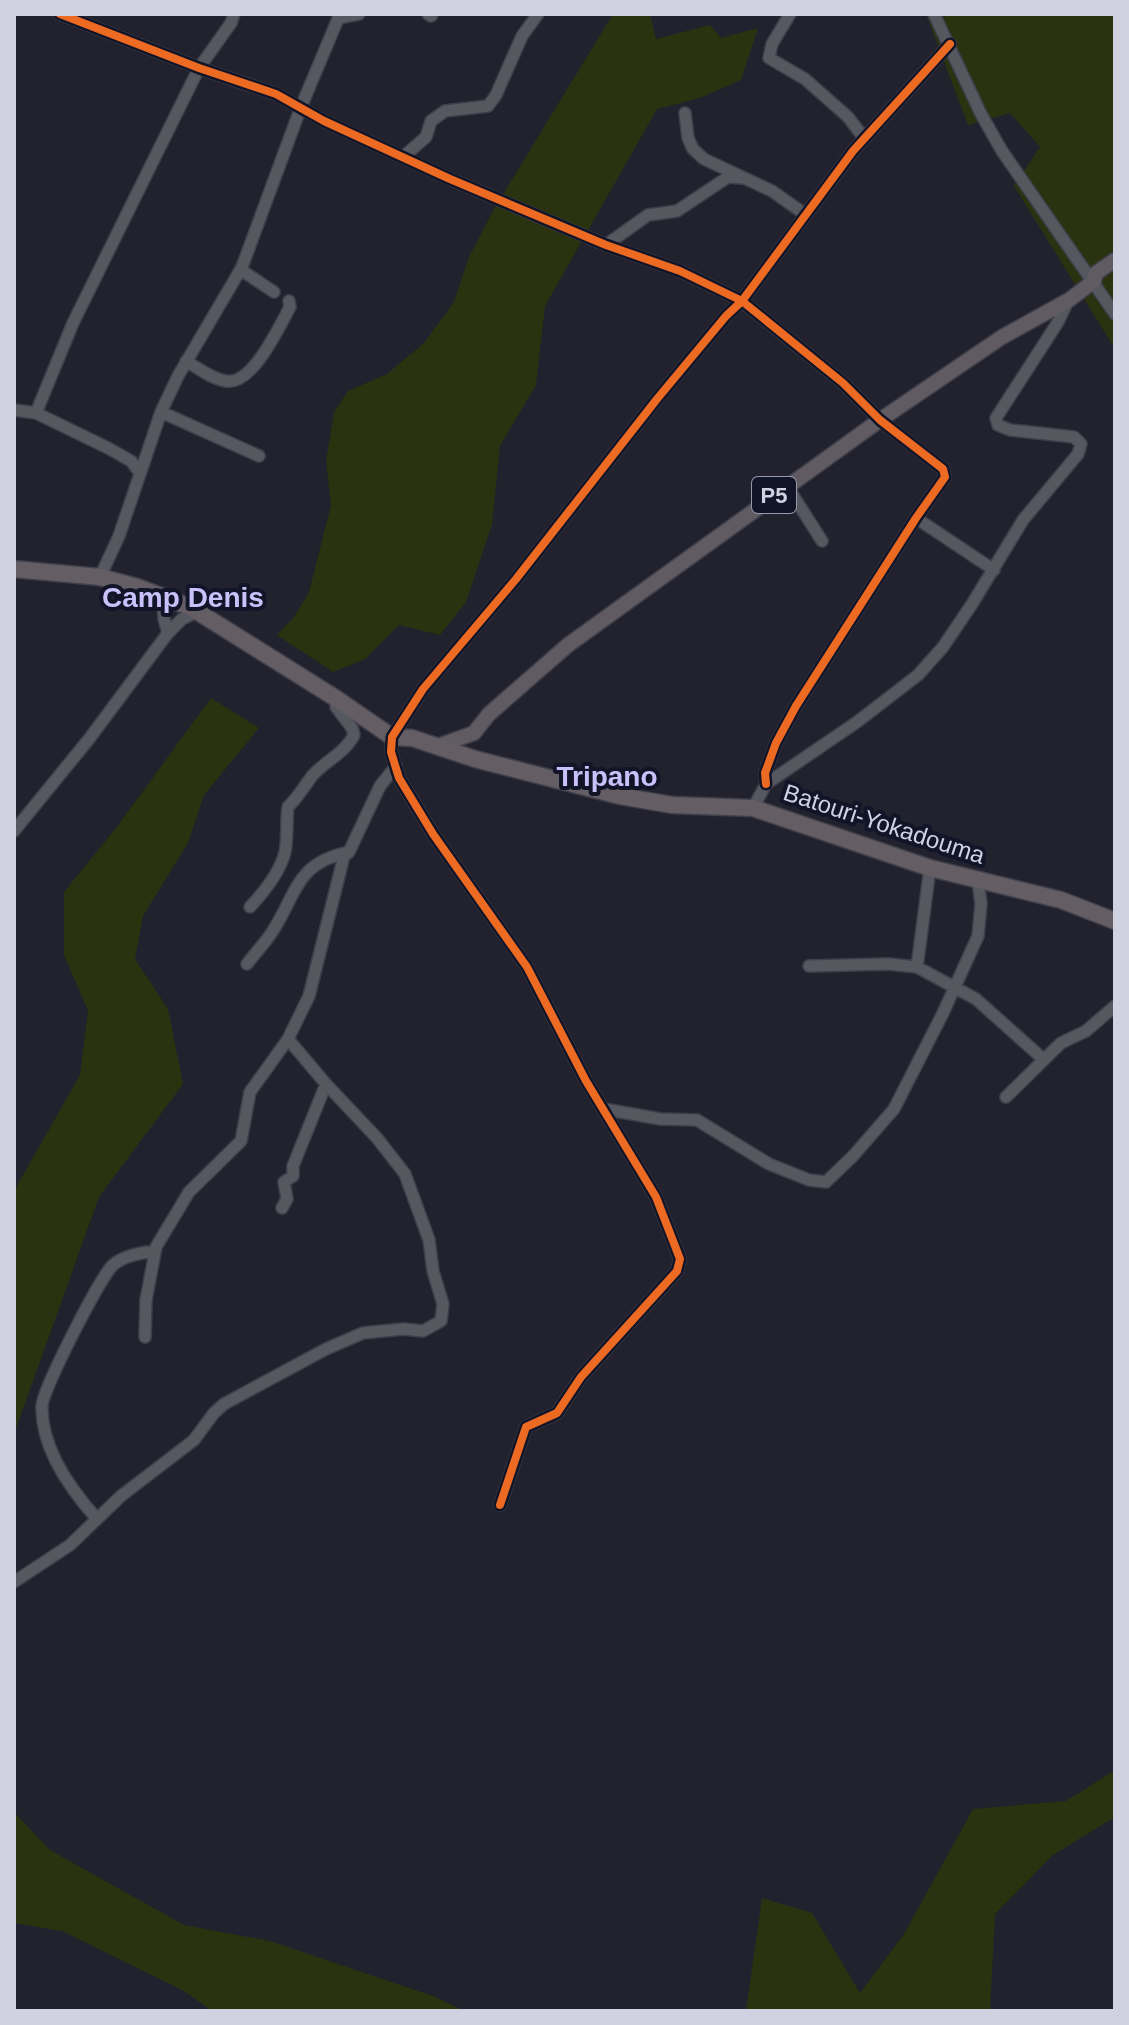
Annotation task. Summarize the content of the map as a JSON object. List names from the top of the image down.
{
  "streets": {
    "highway": ["Batouri-Yokadouma"],
    "main road": ["P5"]
  },
  "crossings": [
    ["P5", "Batouri-Yokadouma"]
  ],
  "districts": ["Camp Denis", "Tripano"]
}
